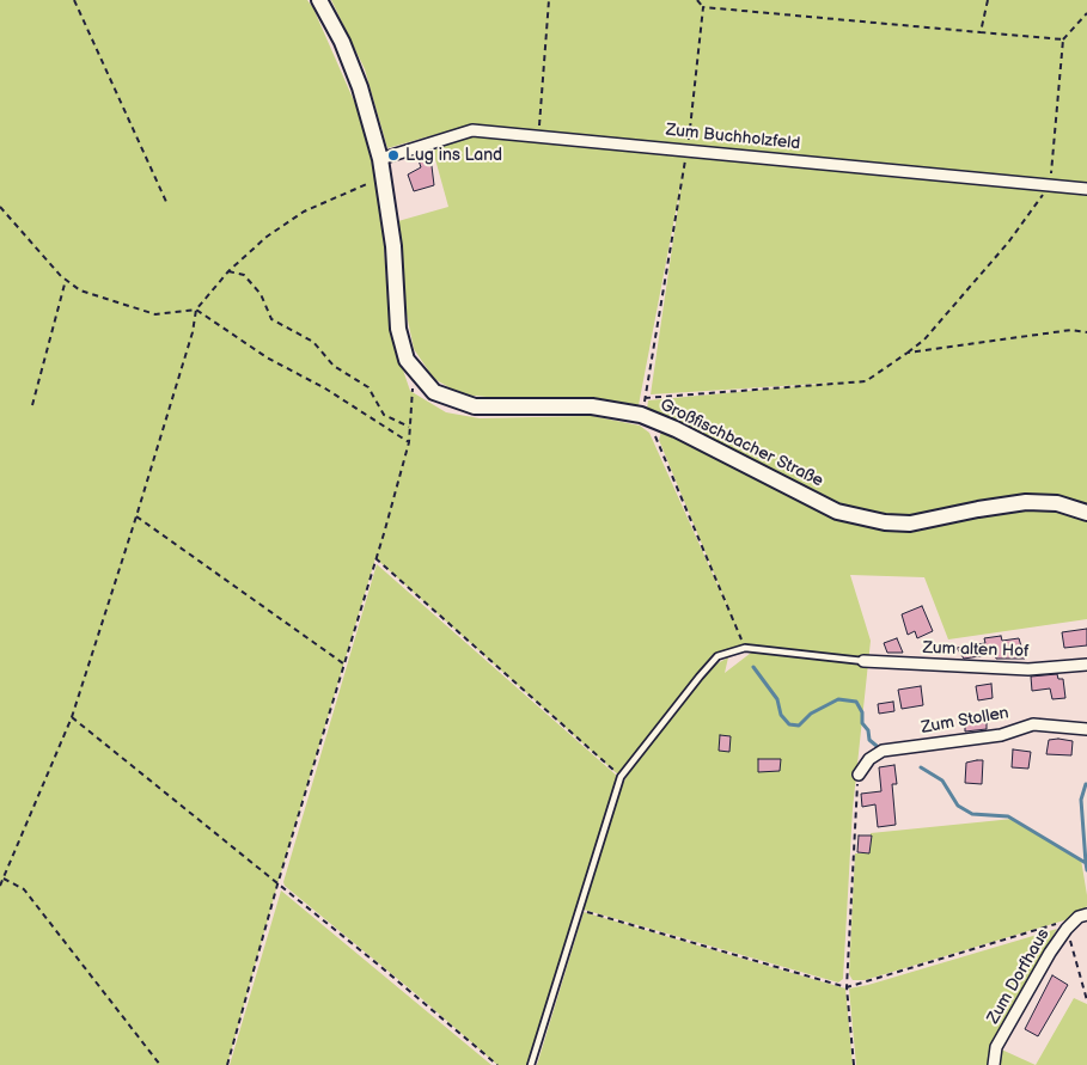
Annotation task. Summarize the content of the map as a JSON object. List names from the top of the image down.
{
  "streets": {
    "main road": ["Großfischbacher Straße"],
    "street": [
      "Zum Buchholzfeld",
      "Zum alten Hof",
      "Zum Stollen",
      "Zum Dorfhaus"
    ]
  },
  "crossings": [
    ["Zum Buchholzfeld", "Großfischbacher Straße"]
  ],
  "places": ["Lug ins Land"]
}
